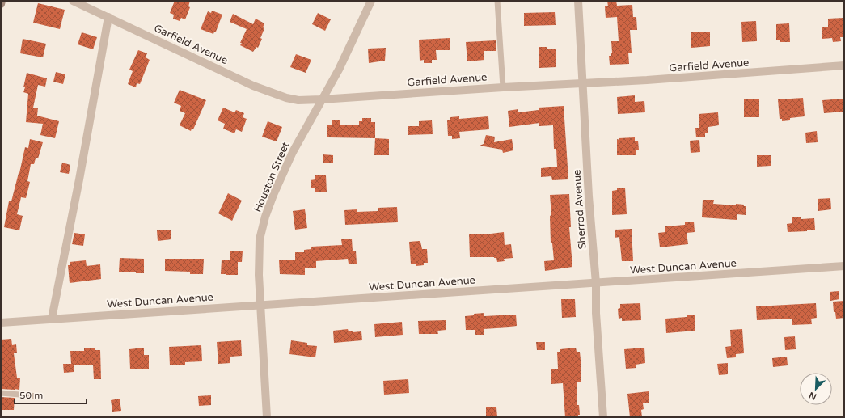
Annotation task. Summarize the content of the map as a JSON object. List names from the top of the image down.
{
  "streets": {
    "street": [
      "Garfield Avenue",
      "Houston Street",
      "Sherrod Avenue",
      "West Duncan Avenue"
    ]
  },
  "crossings": [
    ["Garfield Avenue", "Houston Street"],
    ["Garfield Avenue", "Sherrod Avenue"],
    ["Houston Street", "West Duncan Avenue"],
    ["Sherrod Avenue", "West Duncan Avenue"]
  ],
  "scale_bar": "50 m",
  "north": "bottom left"
}
